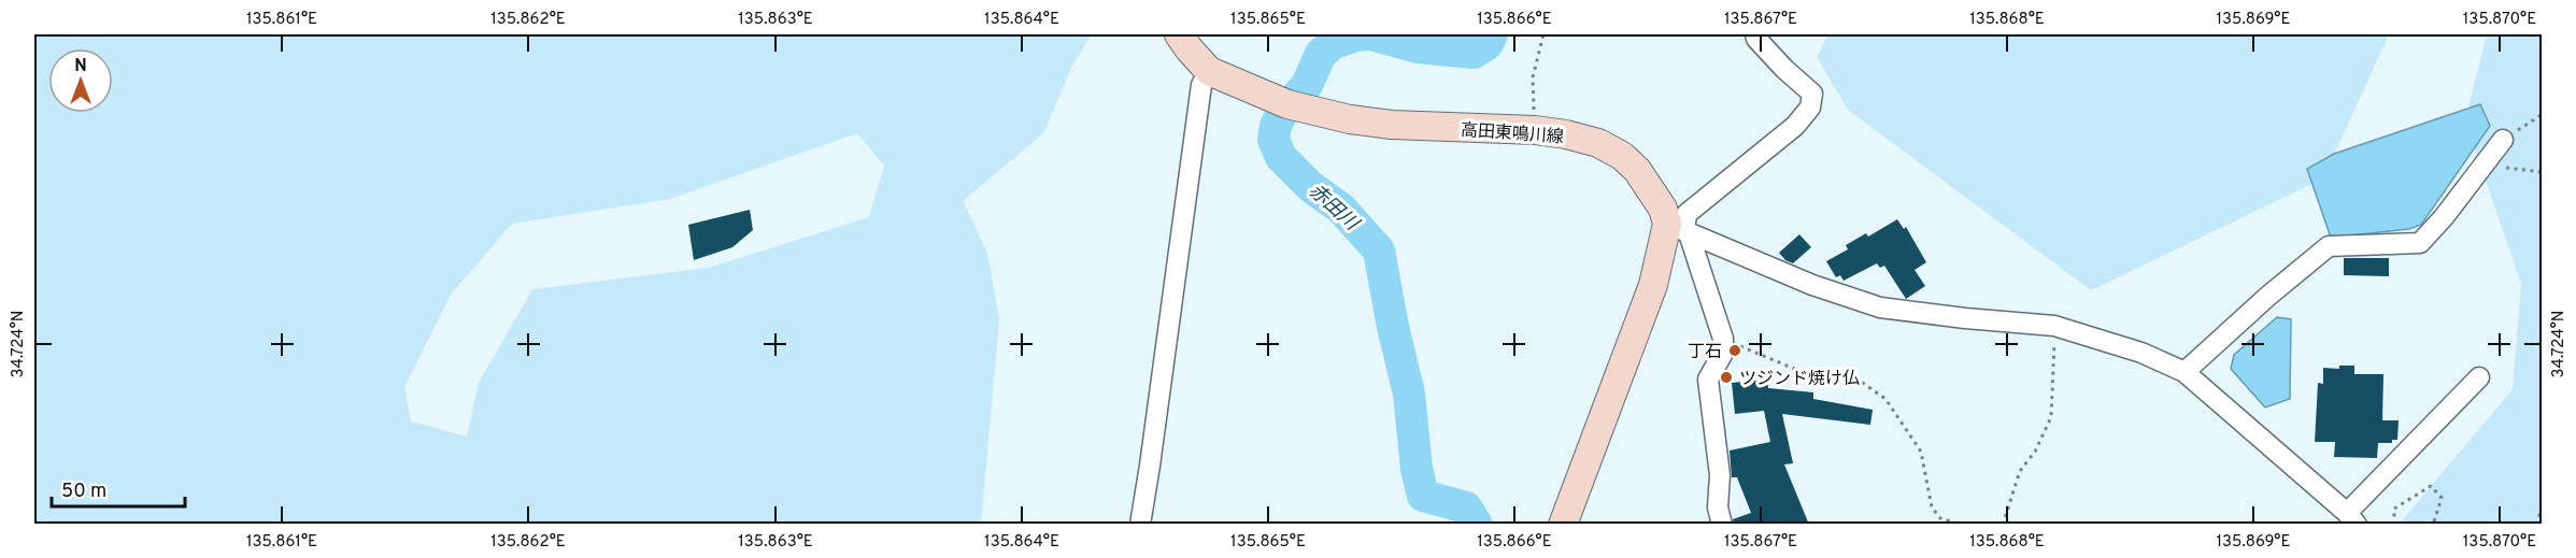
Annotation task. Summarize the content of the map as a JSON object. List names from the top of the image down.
{
  "streets": {
    "main road": ["高田東鳴川線"]
  },
  "water": ["赤田川"],
  "places": ["丁石", "ツジンド焼け仏"],
  "scale_bar": "50 m",
  "north": "top",
  "coordinates": [
    "135.861°E",
    "135.862°E",
    "135.863°E",
    "135.864°E",
    "135.865°E",
    "135.866°E",
    "135.867°E",
    "135.868°E",
    "135.869°E",
    "135.870°E",
    "34.724°N"
  ]
}
